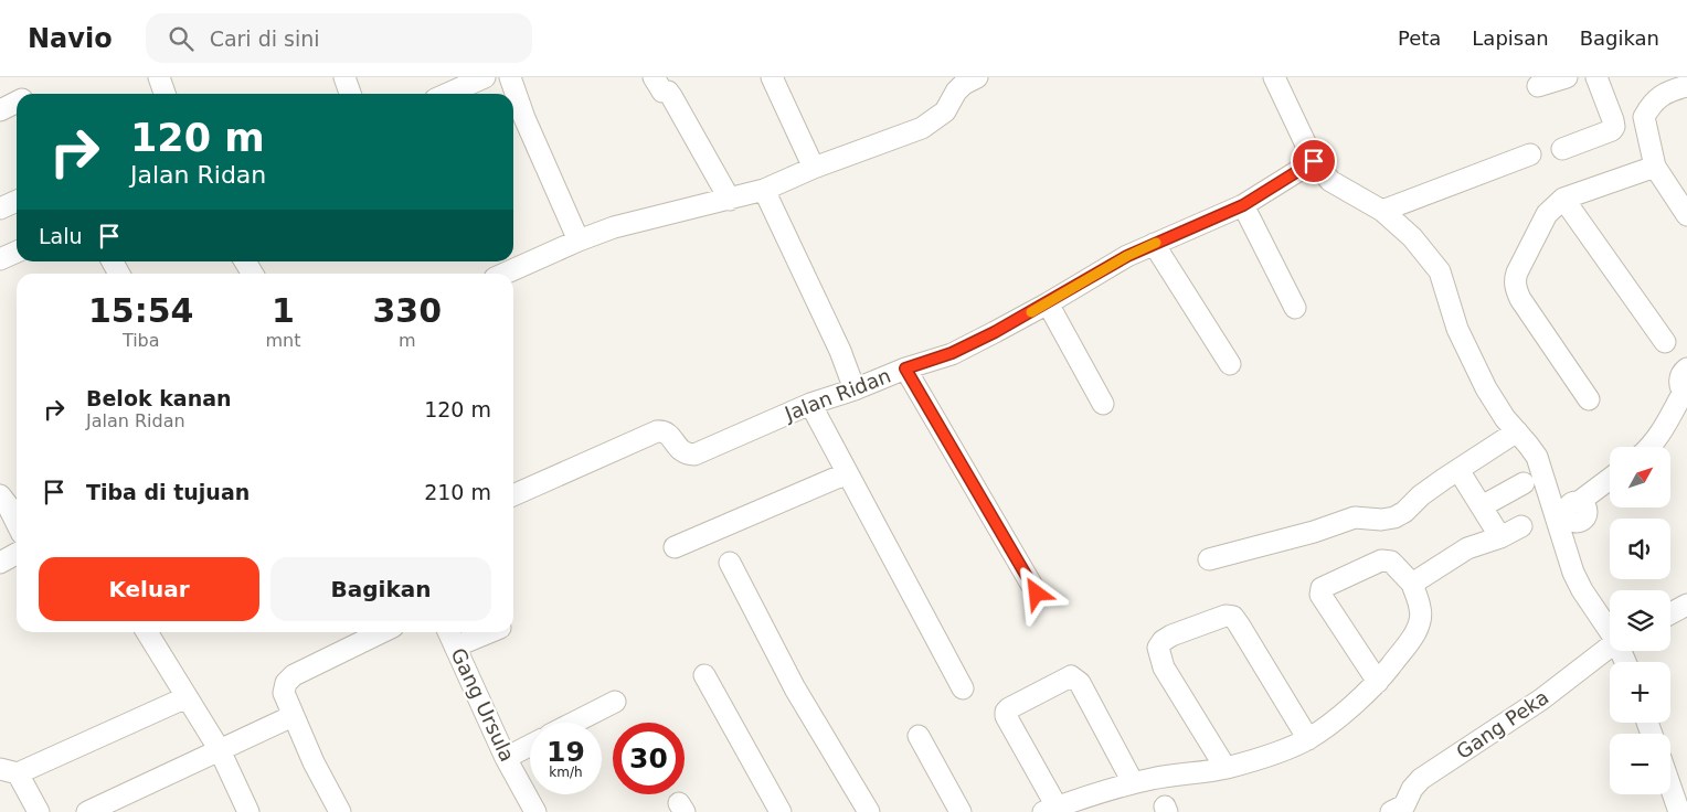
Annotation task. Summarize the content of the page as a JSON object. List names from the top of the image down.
{
  "streets": {
    "street": ["Jalan Ridan", "Gang Ursula", "Gang Peka"]
  },
  "north": "top right",
  "page": {
    "header": "Navio",
    "search": "Cari di sini",
    "nav": ["Peta", "Lapisan", "Bagikan"],
    "turn": ["120 m", "Jalan Ridan"],
    "then": "Lalu",
    "eta": [
      "15:54",
      "Tiba",
      "1",
      "mnt",
      "330",
      "m"
    ],
    "list": [
      {
        "name": "Belok kanan",
        "note": "Jalan Ridan",
        "value": "120 m"
      },
      {
        "name": "Tiba di tujuan",
        "value": "210 m"
      }
    ],
    "map_buttons": ["+", "−"],
    "buttons": ["Keluar", "Bagikan"],
    "speed": "19 km/h",
    "limit": "30"
  }
}
